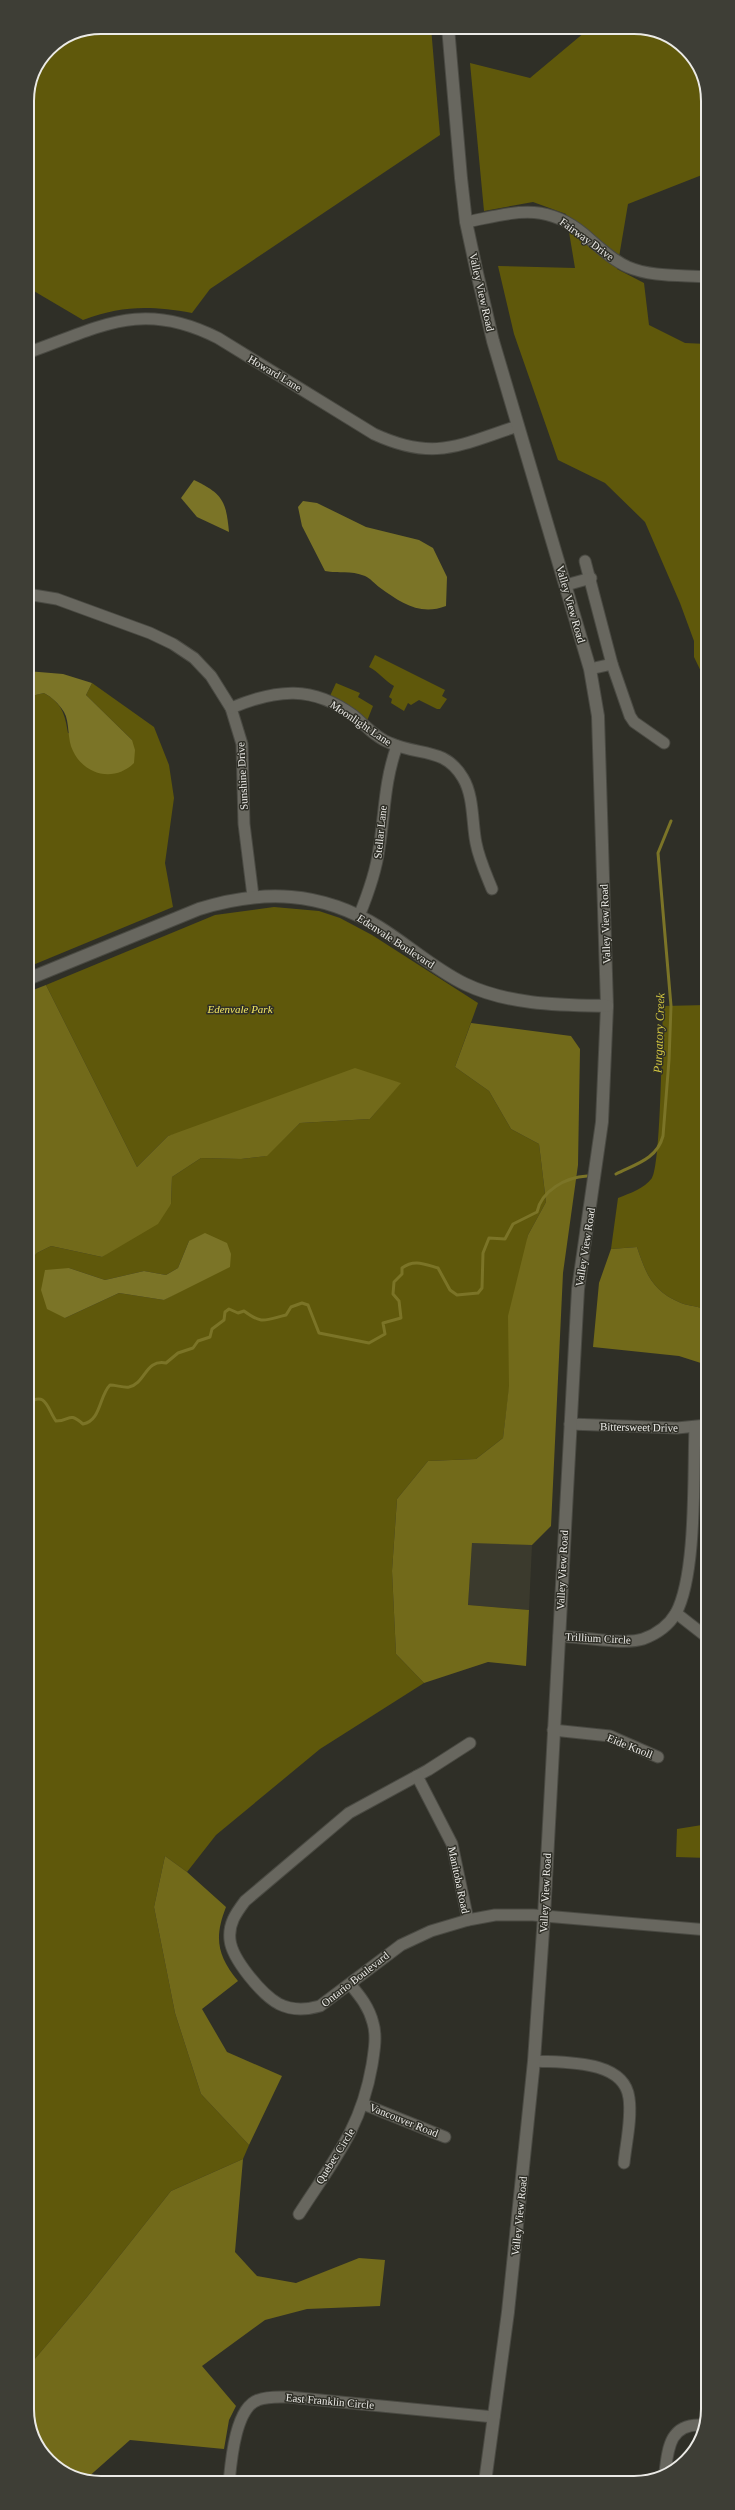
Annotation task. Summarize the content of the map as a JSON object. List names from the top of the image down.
{
  "streets": {
    "main road": ["Valley View Road", "Edenvale Boulevard"],
    "street": [
      "Fairway Drive",
      "Howard Lane",
      "Moonlight Lane",
      "Sunshine Drive",
      "Stellar Lane",
      "Bittersweet Drive",
      "Trillium Circle",
      "Eide Knoll",
      "Manitoba Road",
      "Ontario Boulevard",
      "Vancouver Road",
      "Quebec Circle",
      "East Franklin Circle"
    ]
  },
  "crossings": [
    ["Fairway Drive", "Valley View Road"],
    ["Valley View Road", "Howard Lane"],
    ["Valley View Road", "Edenvale Boulevard"],
    ["Valley View Road", "Bittersweet Drive"],
    ["Valley View Road", "Trillium Circle"],
    ["Valley View Road", "Eide Knoll"],
    ["Valley View Road", "Ontario Boulevard"],
    ["Valley View Road", "East Franklin Circle"],
    ["Moonlight Lane", "Sunshine Drive"],
    ["Moonlight Lane", "Stellar Lane"],
    ["Sunshine Drive", "Edenvale Boulevard"],
    ["Stellar Lane", "Edenvale Boulevard"],
    ["Bittersweet Drive", "Trillium Circle"],
    ["Manitoba Road", "Ontario Boulevard"],
    ["Ontario Boulevard", "Quebec Circle"],
    ["Vancouver Road", "Quebec Circle"]
  ],
  "water": ["Purgatory Creek"],
  "parks": ["Edenvale Park"]
}
